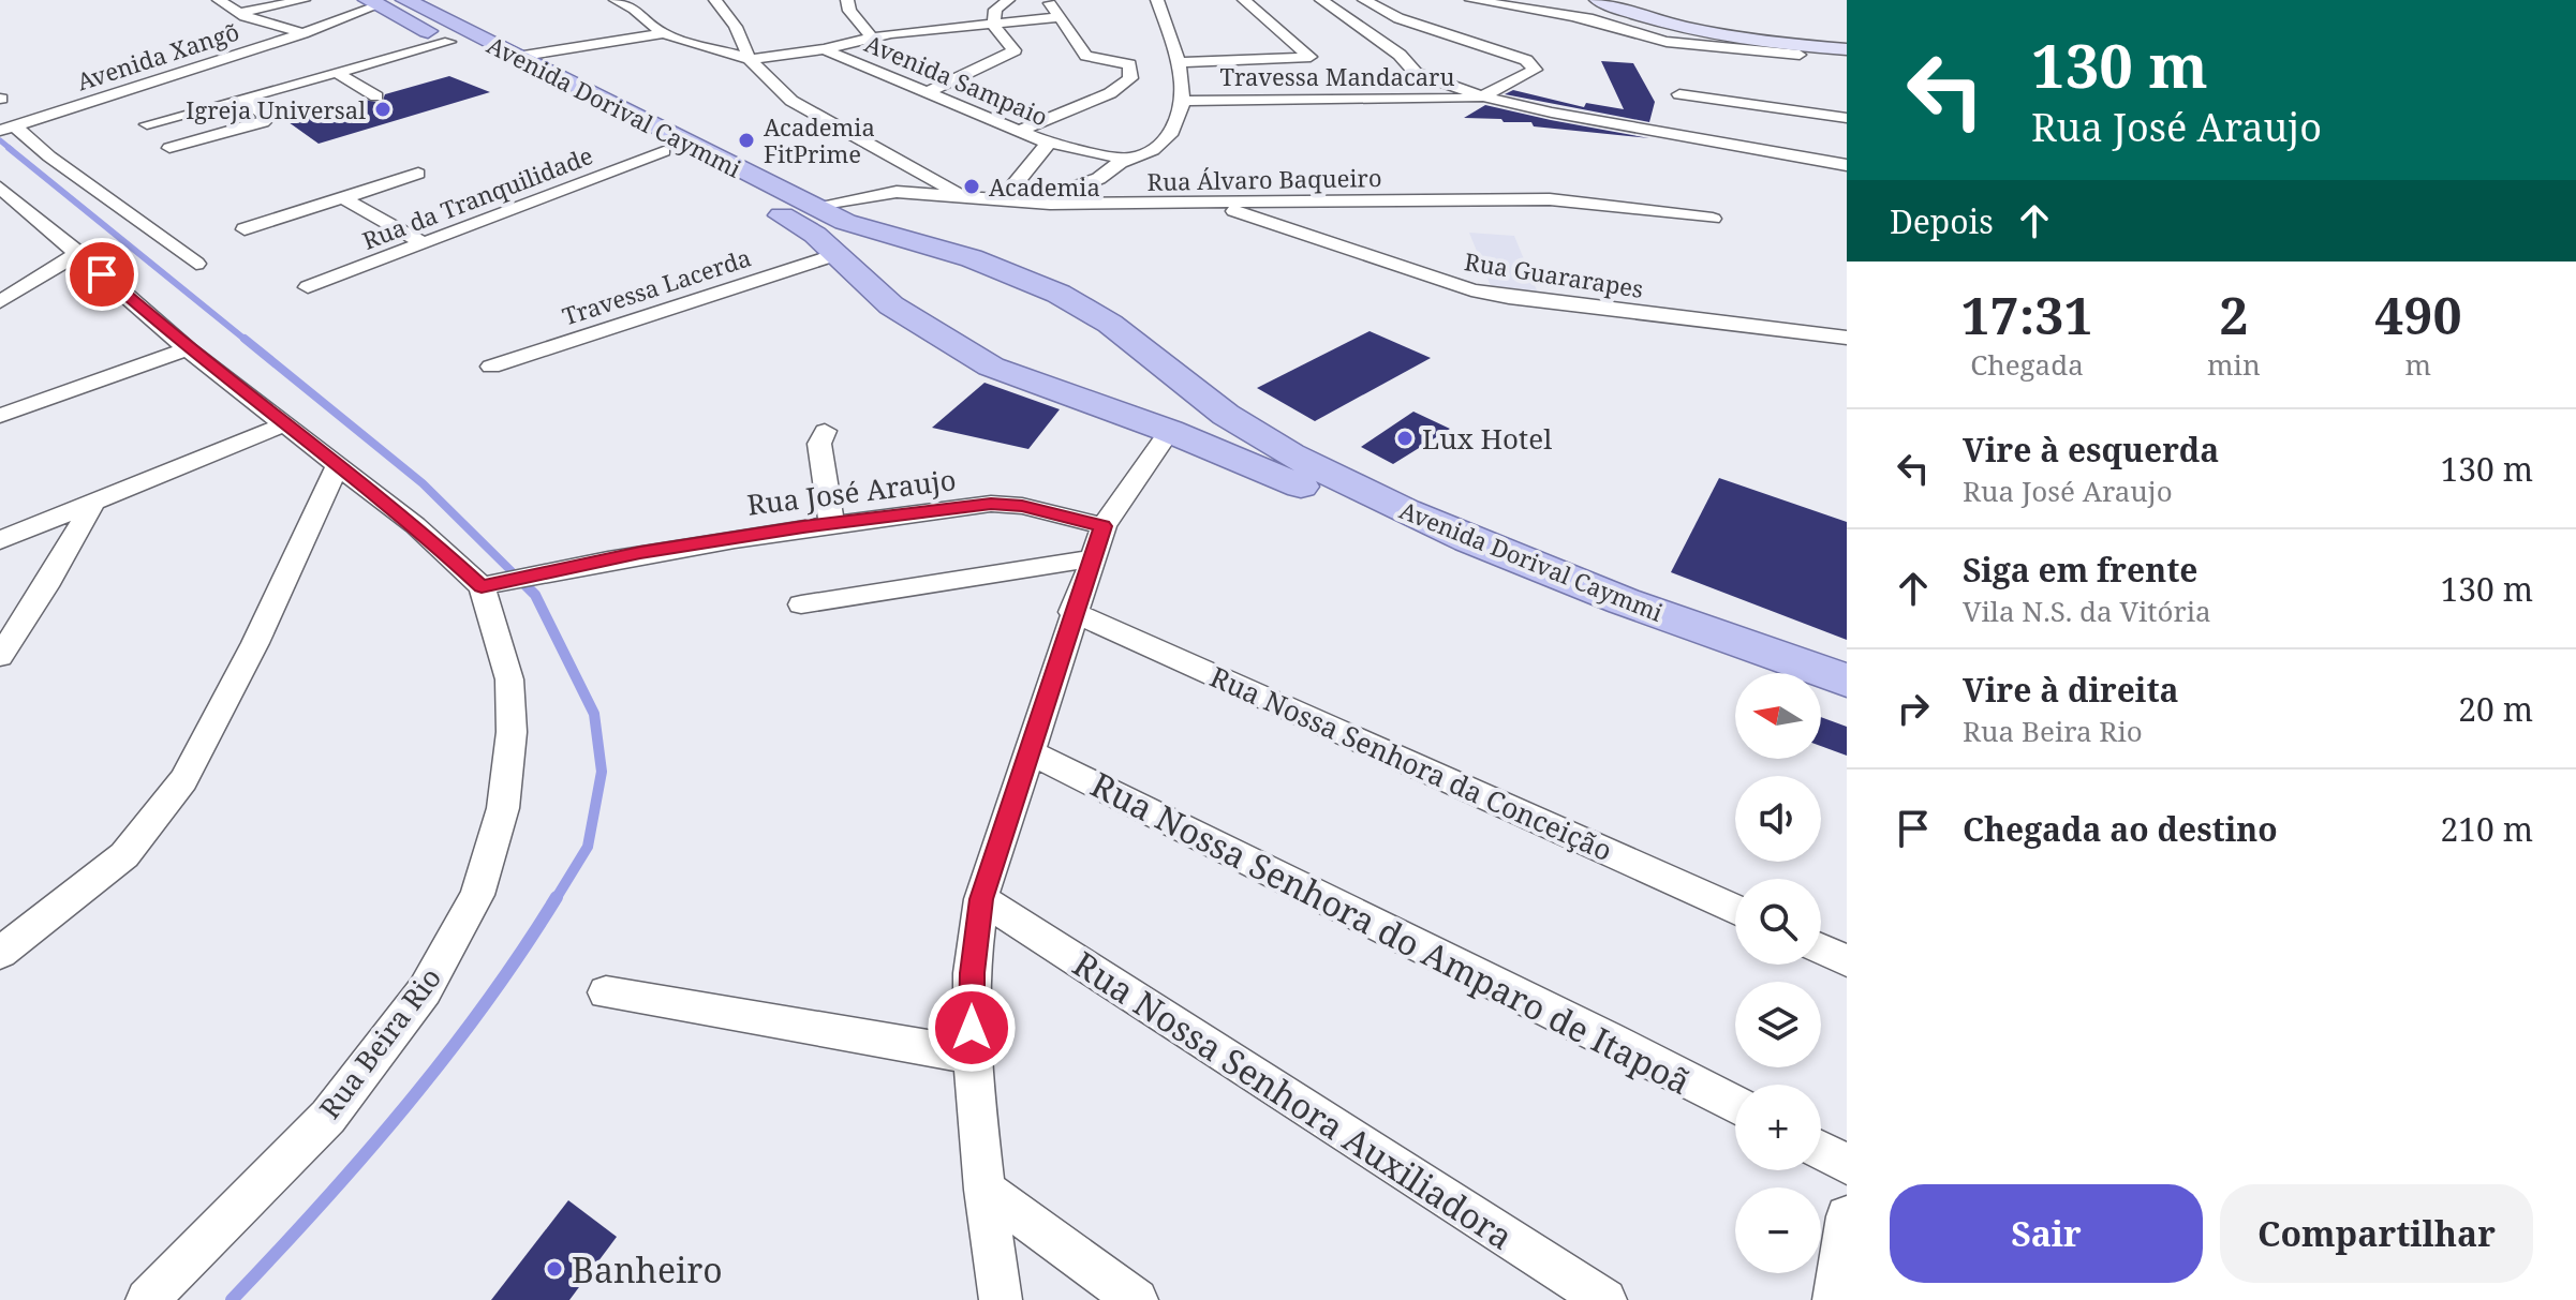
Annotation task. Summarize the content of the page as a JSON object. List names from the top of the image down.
{
  "streets": {
    "main road": ["Avenida Dorival Caymmi"],
    "street": [
      "Avenida Xangõ",
      "Travessa Mandacaru",
      "Avenida Sampaio",
      "Rua Álvaro Baqueiro",
      "Rua da Tranquilidade",
      "Rua Guararapes",
      "Travessa Lacerda",
      "Rua José Araujo",
      "Rua Nossa Senhora da Conceição",
      "Rua Nossa Senhora do Amparo de Itapoã",
      "Rua Beira Rio",
      "Rua Nossa Senhora Auxiliadora"
    ]
  },
  "crossings": [
    ["Avenida Xangõ", "Avenida Dorival Caymmi"],
    ["Avenida Sampaio", "Rua Álvaro Baqueiro"],
    ["Avenida Dorival Caymmi", "Rua Álvaro Baqueiro"],
    ["Avenida Dorival Caymmi", "Rua da Tranquilidade"],
    ["Avenida Dorival Caymmi", "Travessa Lacerda"],
    ["Rua Álvaro Baqueiro", "Rua Guararapes"],
    ["Rua José Araujo", "Rua Beira Rio"]
  ],
  "places": [
    "Igreja Universal",
    "Academia FitPrime",
    "Academia",
    "Lux Hotel",
    "Banheiro"
  ],
  "north": "left",
  "page": {
    "turn": ["130 m", "Rua José Araujo"],
    "then": "Depois",
    "eta": [
      "17:31",
      "Chegada",
      "2",
      "min",
      "490",
      "m"
    ],
    "list": [
      {
        "name": "Vire à esquerda",
        "note": "Rua José Araujo",
        "value": "130 m"
      },
      {
        "name": "Siga em frente",
        "note": "Vila N.S. da Vitória",
        "value": "130 m"
      },
      {
        "name": "Vire à direita",
        "note": "Rua Beira Rio",
        "value": "20 m"
      },
      {
        "name": "Chegada ao destino",
        "value": "210 m"
      }
    ],
    "map_buttons": ["+", "−"],
    "buttons": ["Sair", "Compartilhar"]
  }
}
